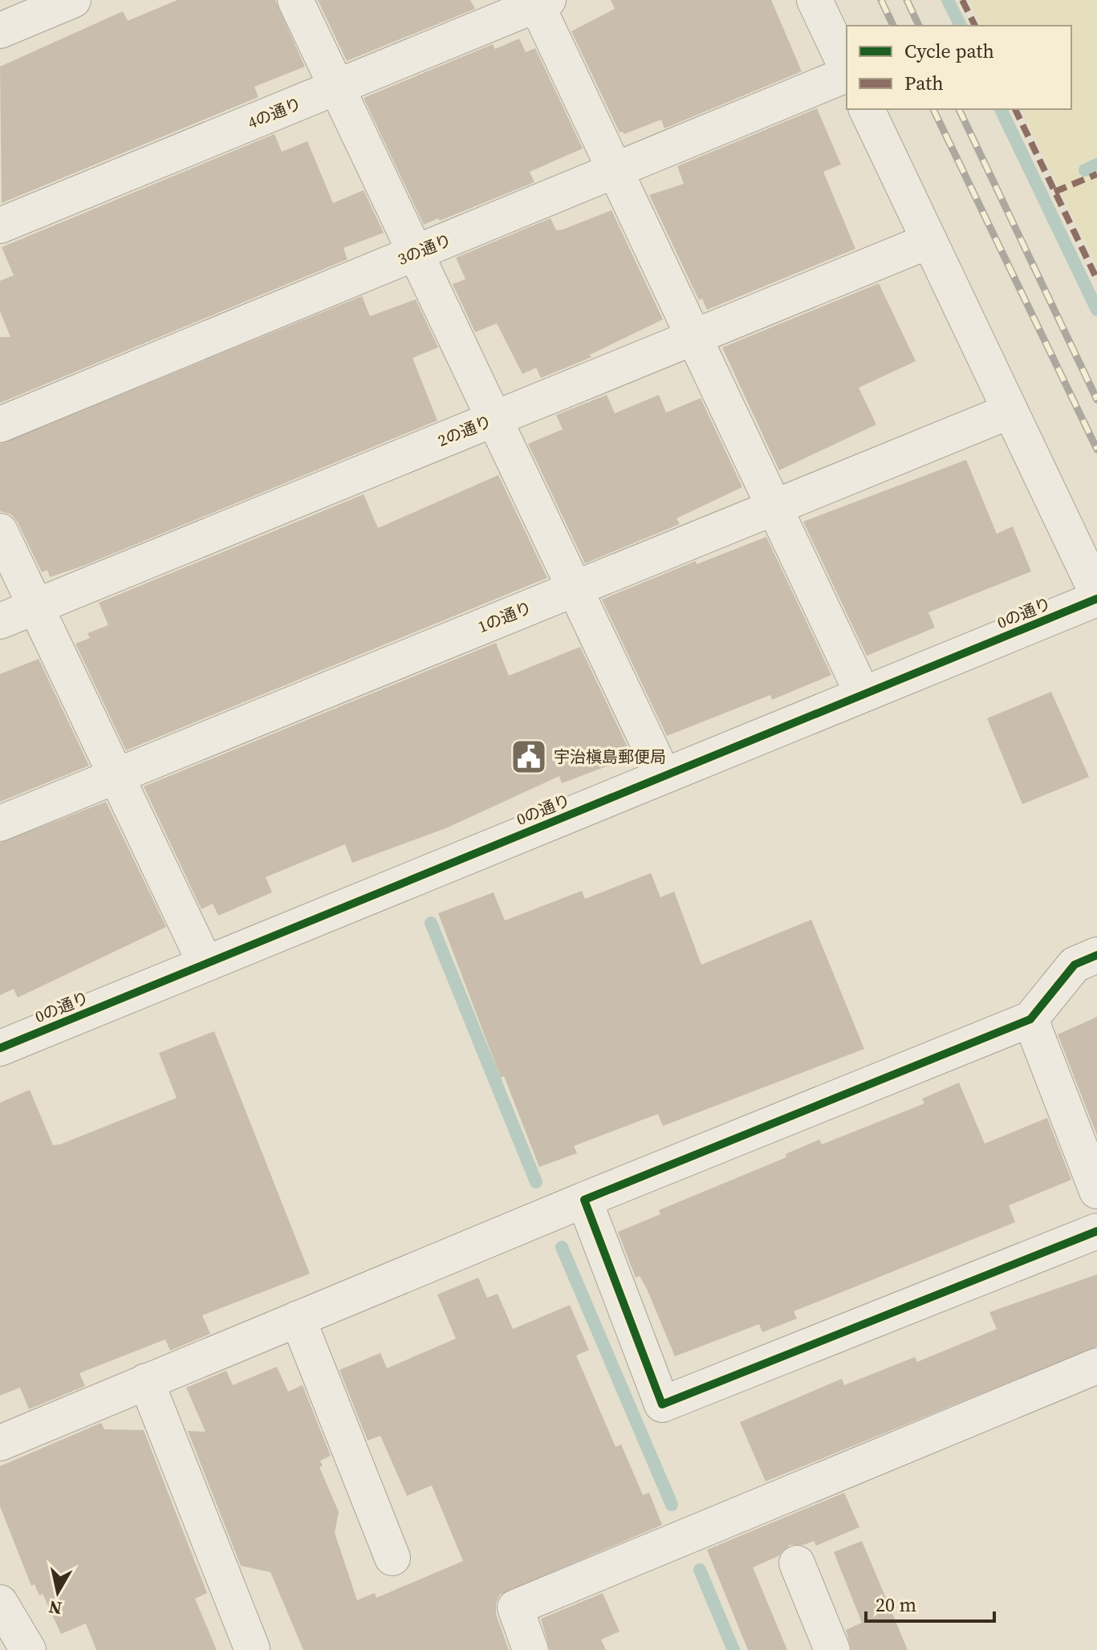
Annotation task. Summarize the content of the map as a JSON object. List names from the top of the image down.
{
  "streets": {
    "street": [
      "4の通り",
      "3の通り",
      "2の通り",
      "0の通り",
      "1の通り"
    ]
  },
  "places": {
    "public building": ["宇治槇島郵便局"]
  },
  "legend": ["Cycle path", "Path"],
  "scale_bar": "20 m",
  "north": "bottom"
}
